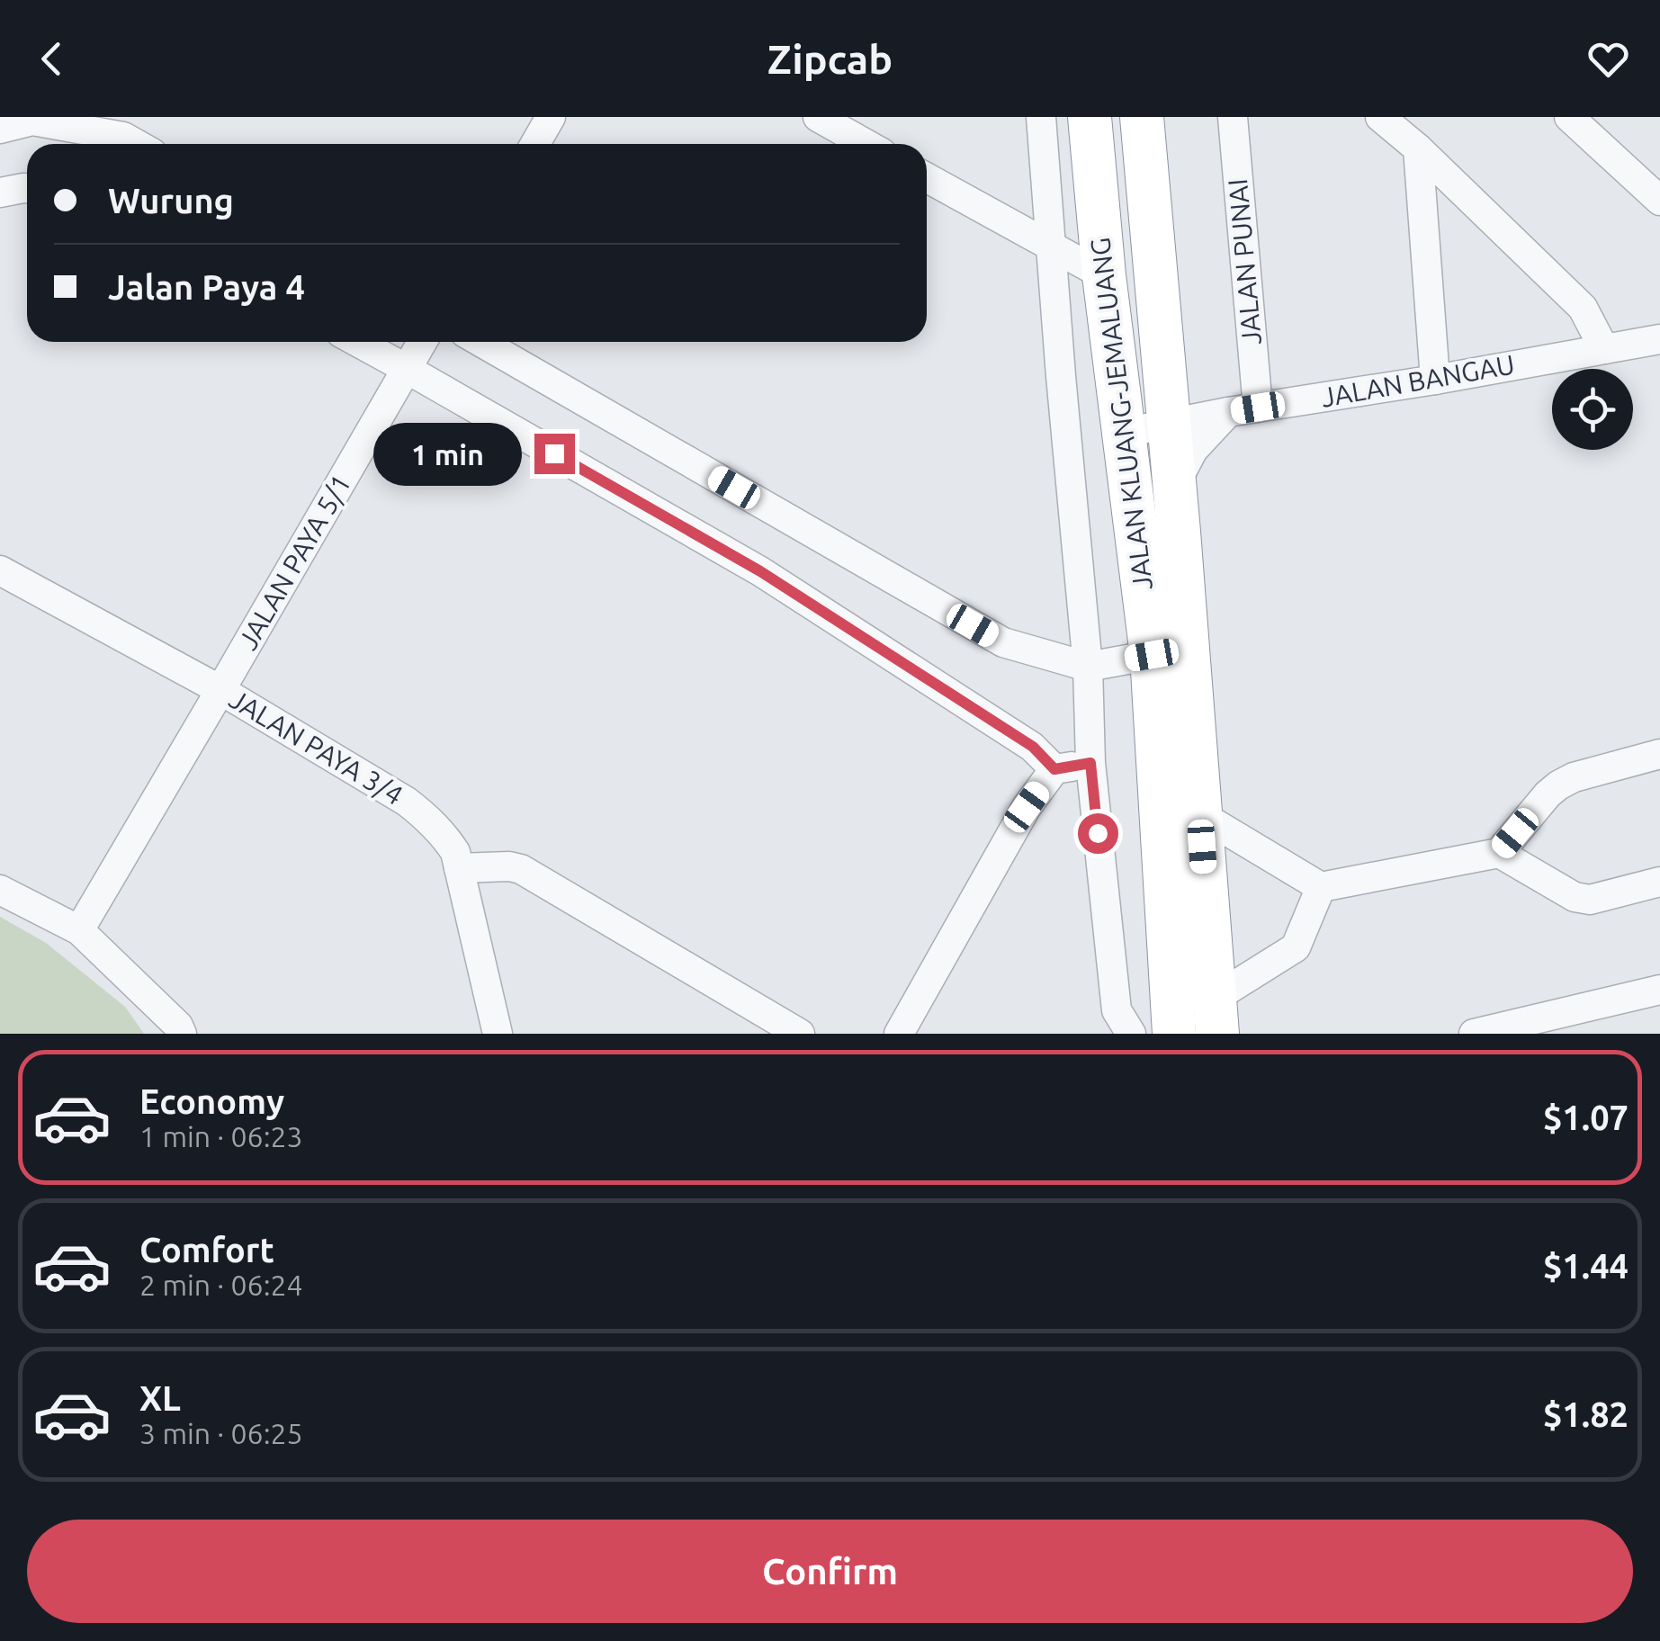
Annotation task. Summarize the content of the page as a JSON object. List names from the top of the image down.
{
  "streets": {
    "highway": ["JALAN KLUANG-JEMALUANG"],
    "street": [
      "JALAN PUNAI",
      "JALAN BANGAU",
      "JALAN PAYA 5/1",
      "JALAN PAYA 3/4"
    ]
  },
  "crossings": [
    ["JALAN PUNAI", "JALAN BANGAU"],
    ["JALAN BANGAU", "JALAN KLUANG-JEMALUANG"],
    ["JALAN PAYA 5/1", "JALAN PAYA 3/4"]
  ],
  "page": {
    "header": "Zipcab",
    "banner": ["Wurung", "Jalan Paya 4"],
    "bubble": "1 min",
    "list": [
      {
        "name": "Economy",
        "note": "1 min · 06:23",
        "value": "$1.07"
      },
      {
        "name": "Comfort",
        "note": "2 min · 06:24",
        "value": "$1.44"
      },
      {
        "name": "XL",
        "note": "3 min · 06:25",
        "value": "$1.82"
      }
    ],
    "buttons": "Confirm"
  }
}
